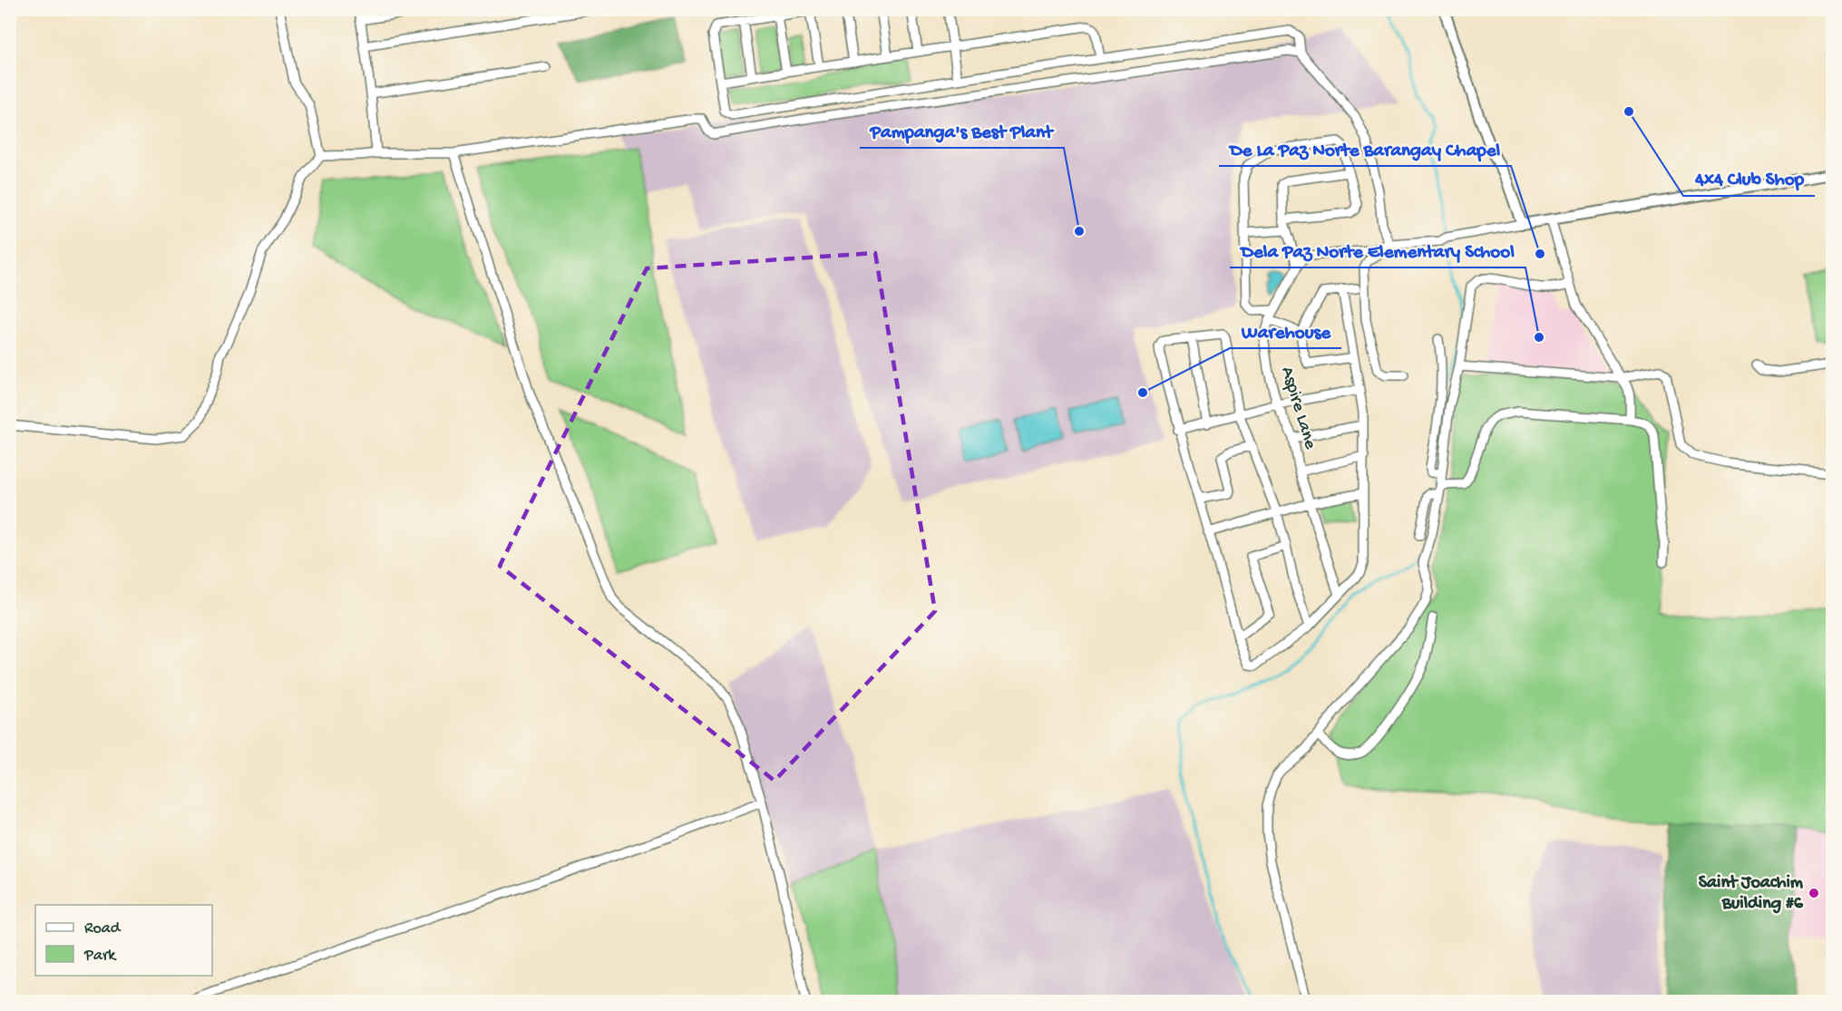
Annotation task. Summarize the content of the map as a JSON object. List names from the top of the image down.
{
  "streets": {
    "street": ["Aspire Lane"]
  },
  "places": [
    "4x4 Club Shop",
    "Pampanga's Best Plant",
    "De La Paz Norte Barangay Chapel",
    "Dela Paz Norte Elementary School",
    "Warehouse",
    "Saint Joachim Building #6"
  ],
  "legend": ["Road", "Park"]
}
